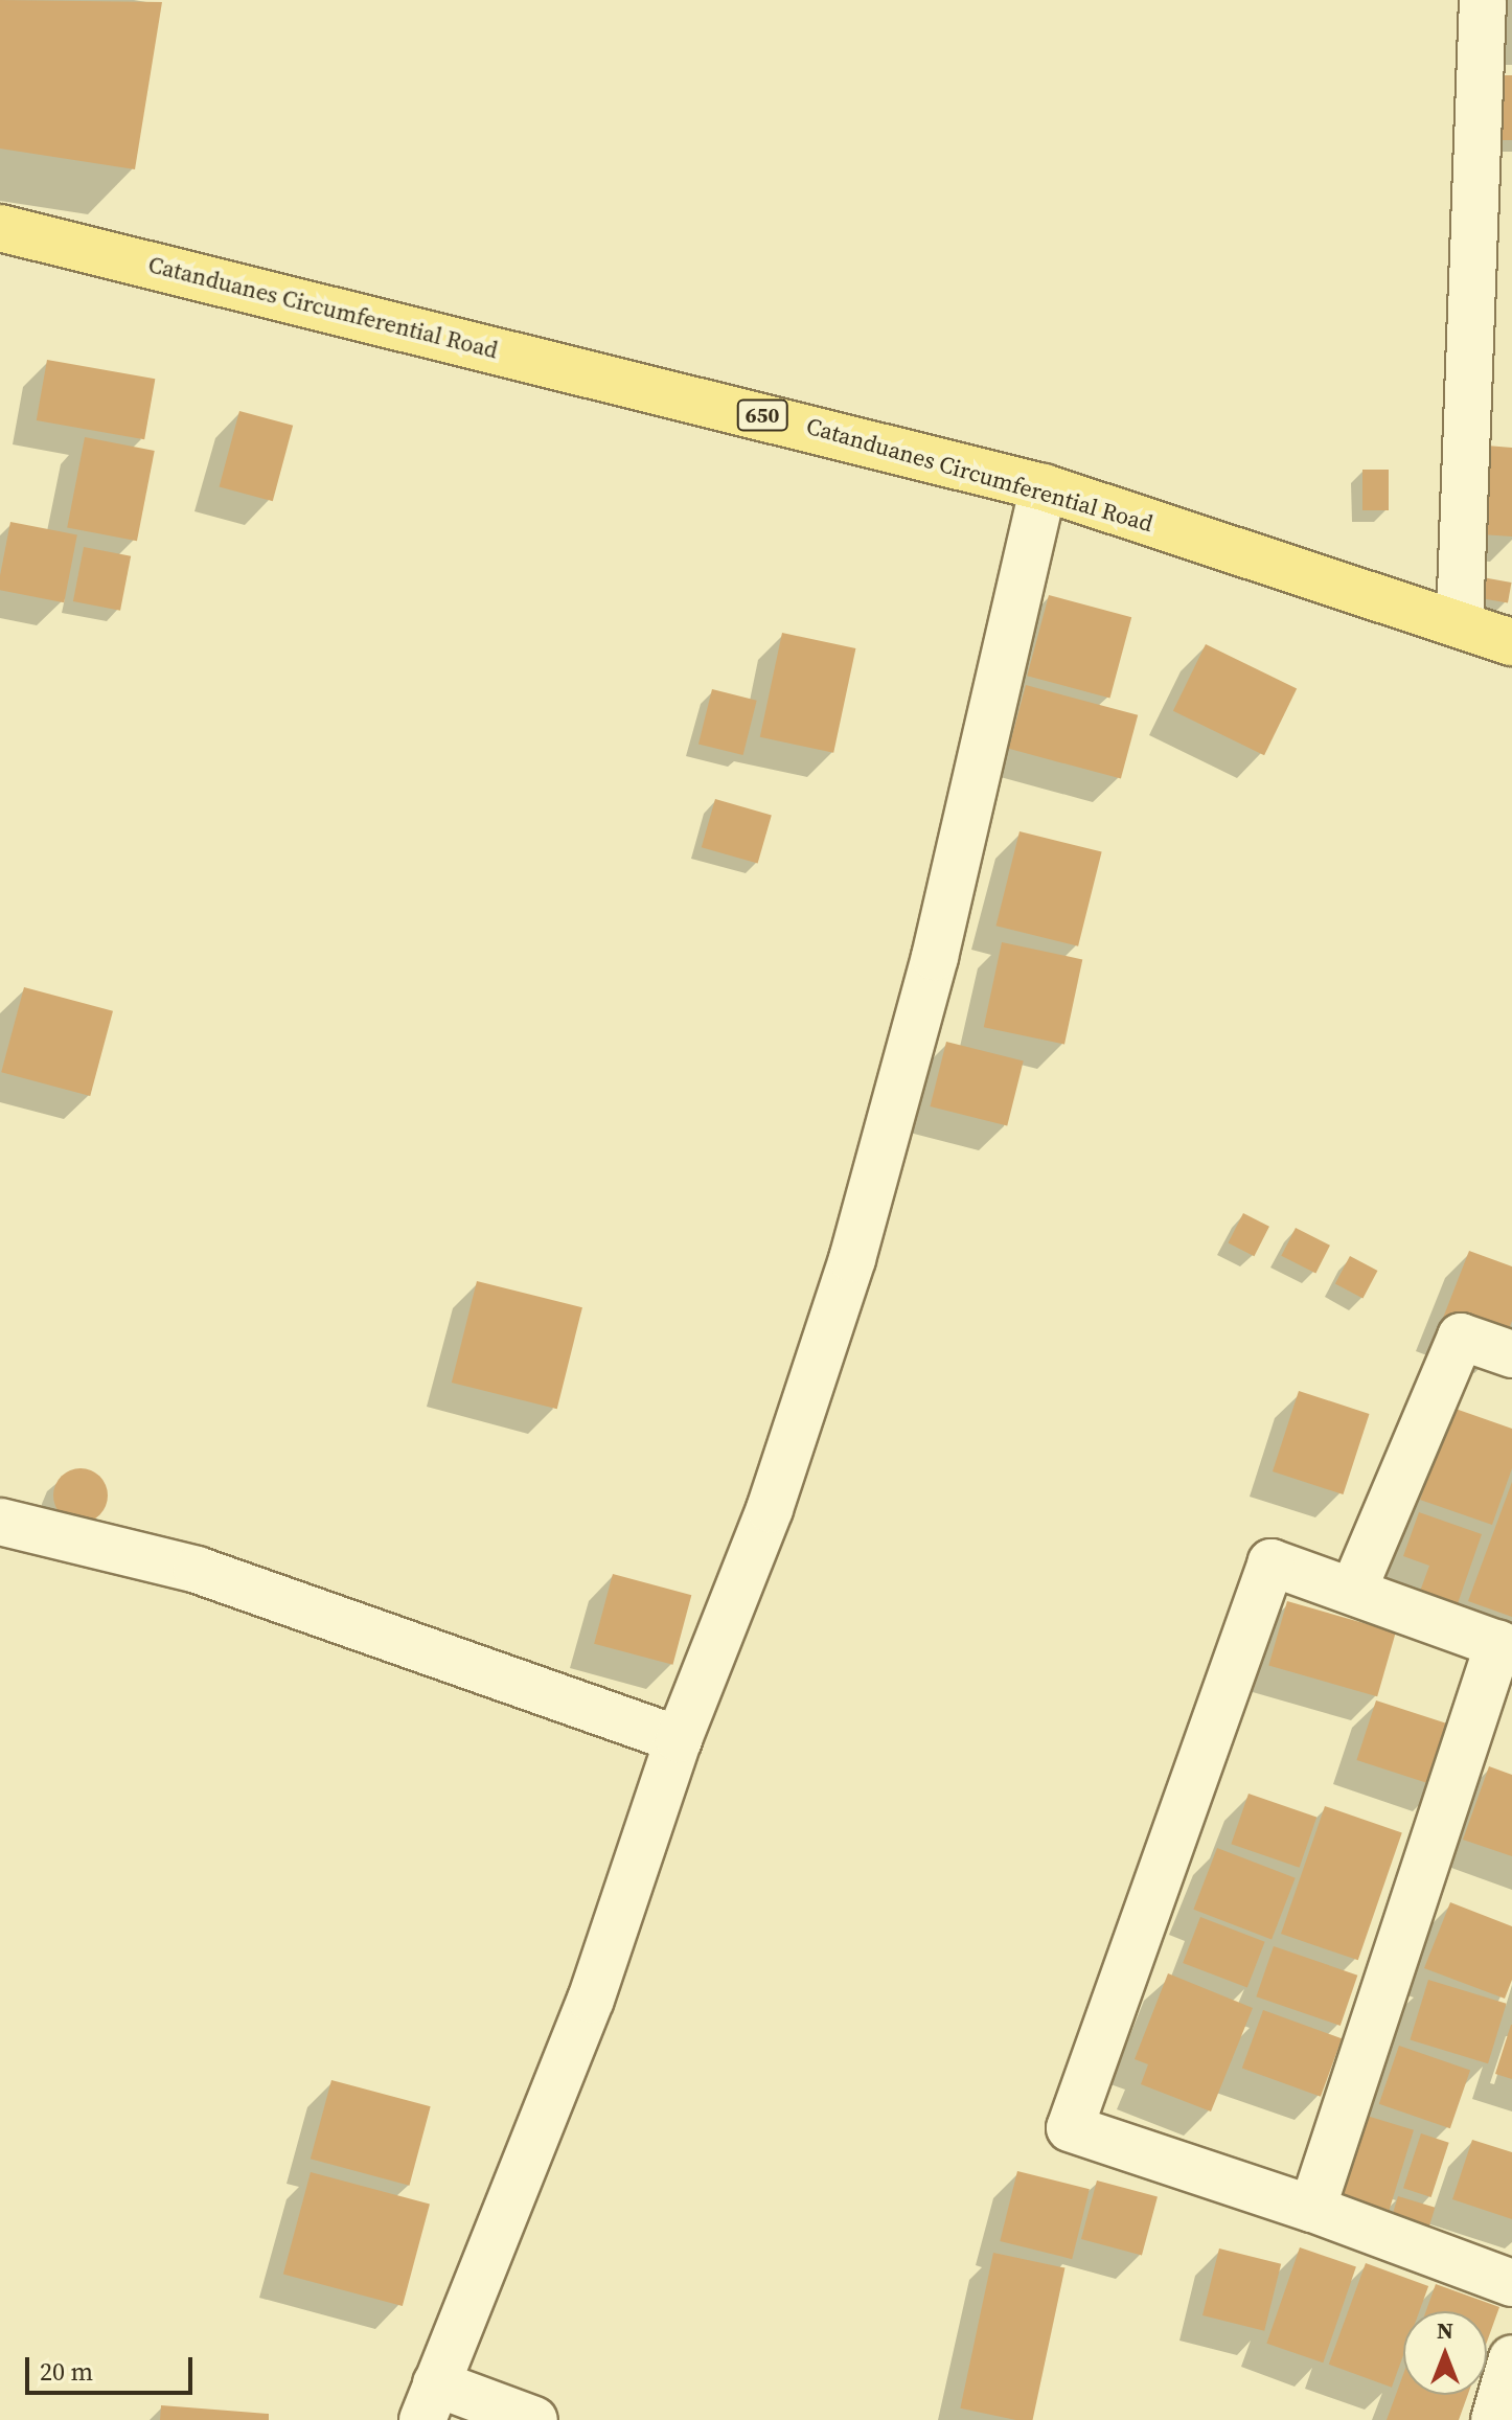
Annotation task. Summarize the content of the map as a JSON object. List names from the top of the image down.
{
  "streets": {
    "main road": ["Catanduanes Circumferential Road", "650"]
  },
  "scale_bar": "20 m",
  "north": "top"
}
